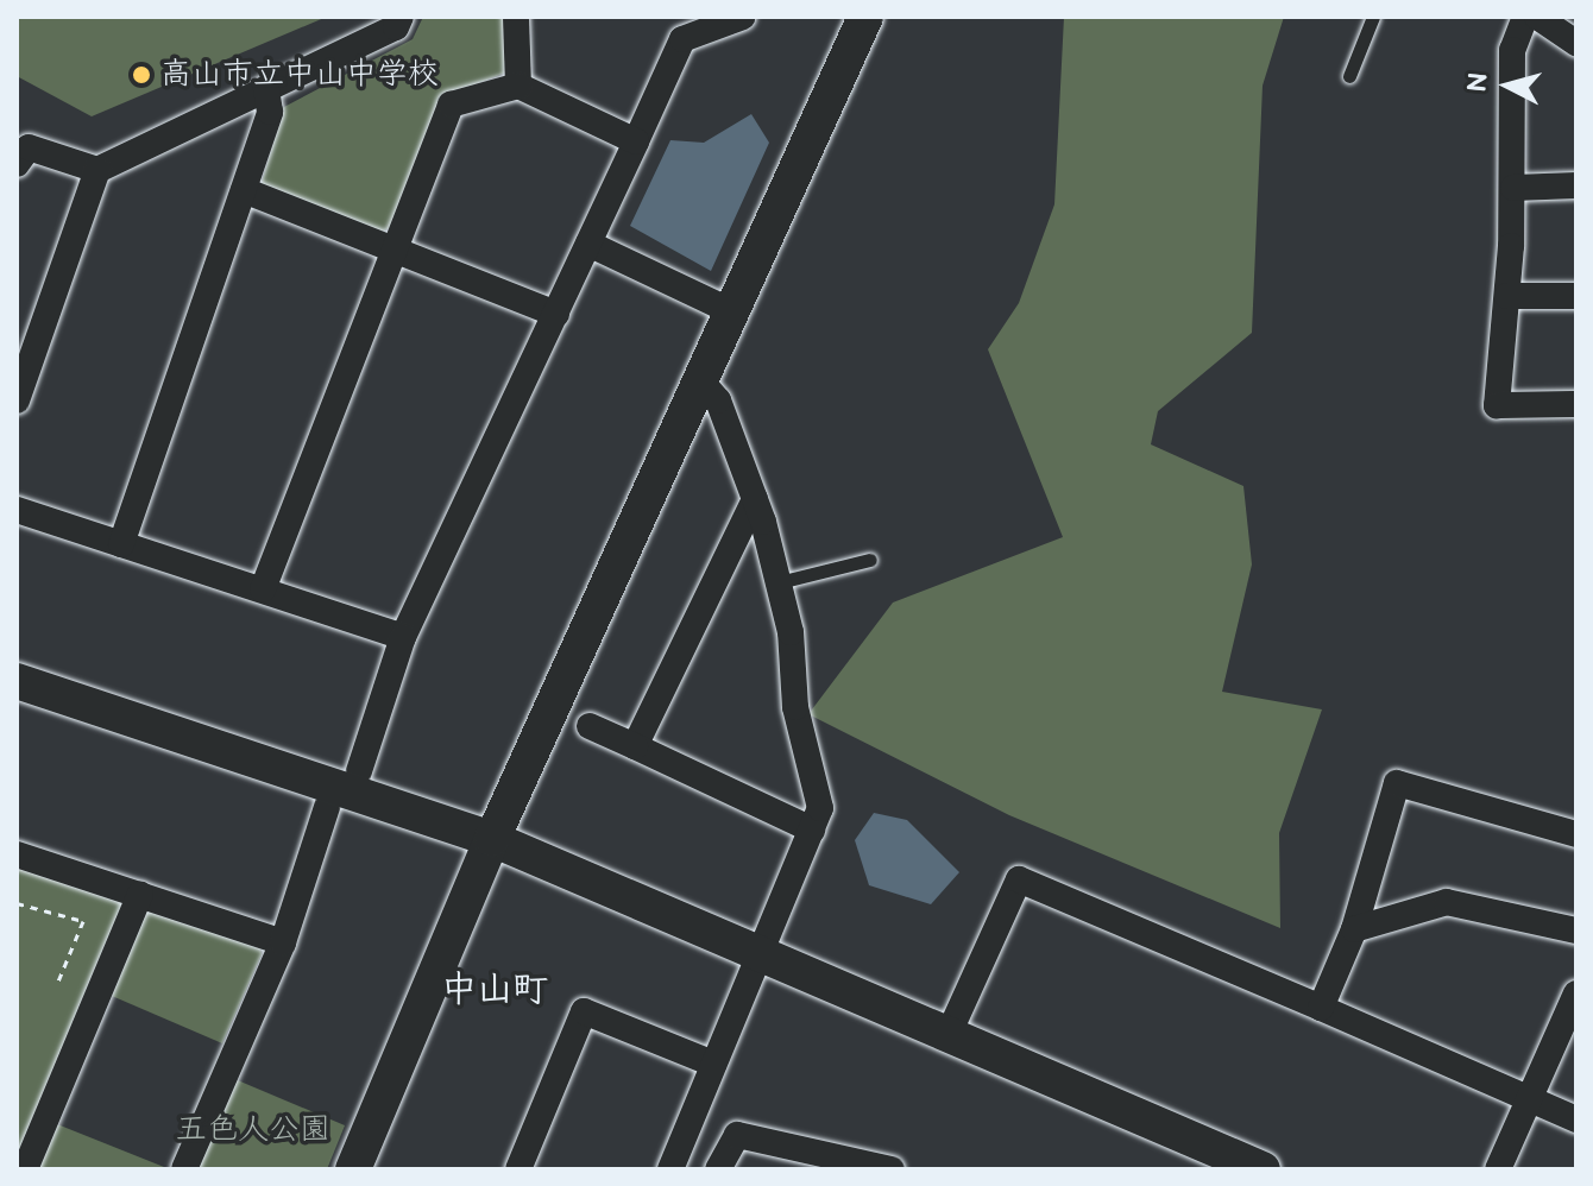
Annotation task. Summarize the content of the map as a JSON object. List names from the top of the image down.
{
  "districts": ["中山町"],
  "parks": ["五色人公園"],
  "places": ["高山市立中山中学校"],
  "north": "left"
}
